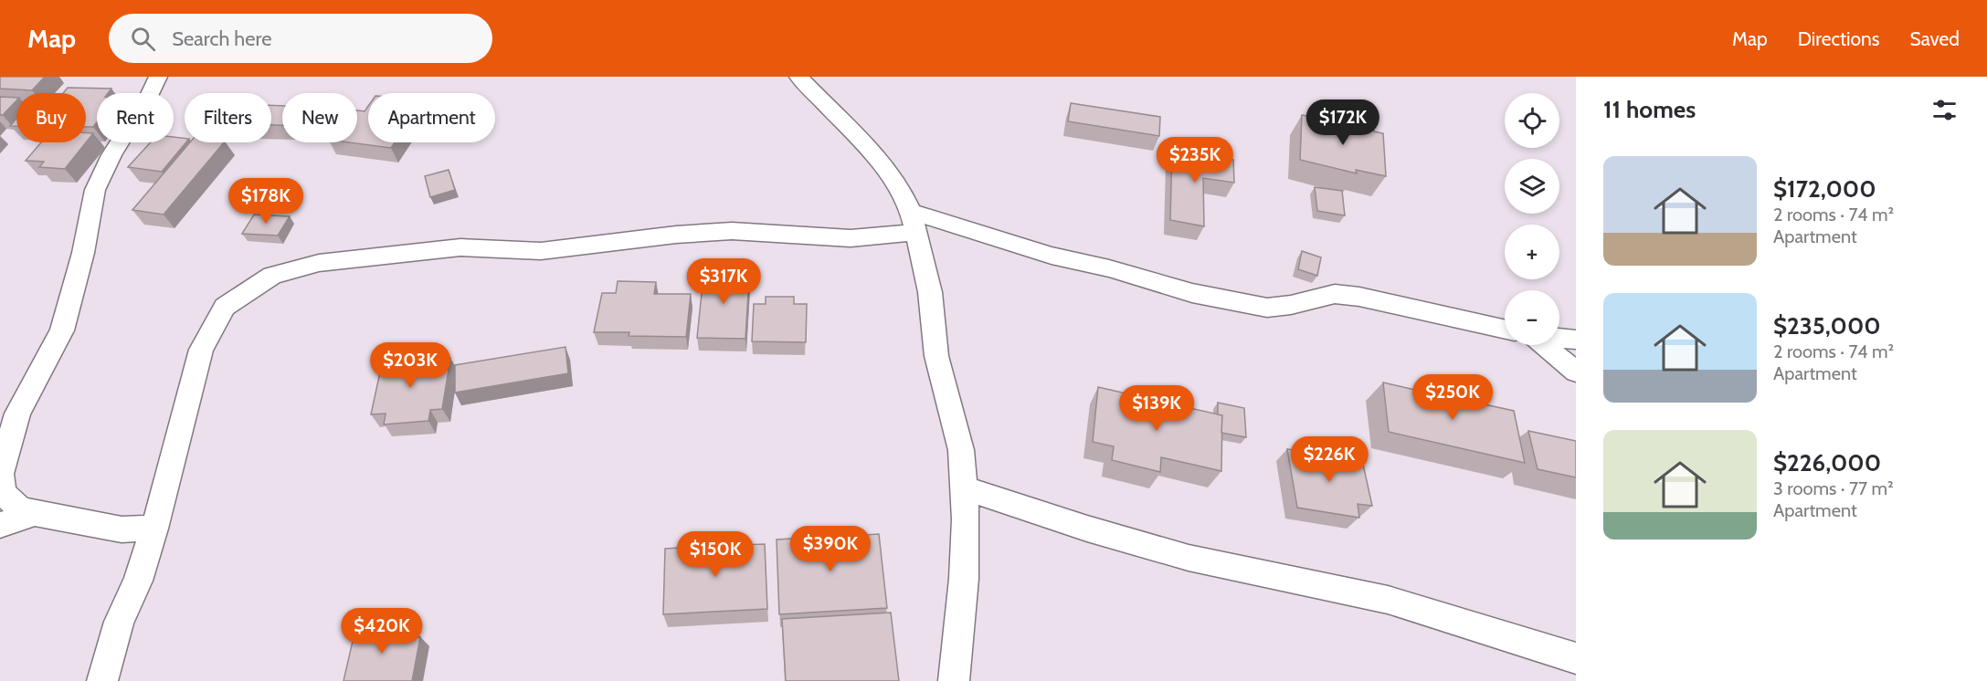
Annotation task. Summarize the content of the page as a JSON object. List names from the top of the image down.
{
  "page": {
    "header": "Map",
    "search": "Search here",
    "nav": ["Map", "Directions", "Saved"],
    "heading": "11 homes",
    "map_buttons": ["+", "−"],
    "chip": [
      "Buy",
      "Rent",
      "Filters",
      "New",
      "Apartment"
    ],
    "price": [
      "$172K",
      "$235K",
      "$178K",
      "$317K",
      "$203K",
      "$250K",
      "$139K",
      "$226K",
      "$390K",
      "$150K",
      "$420K"
    ],
    "list": [
      {
        "name": "$172,000",
        "note": "2 rooms · 74 m² · Apartment"
      },
      {
        "name": "$235,000",
        "note": "2 rooms · 74 m² · Apartment"
      },
      {
        "name": "$226,000",
        "note": "3 rooms · 77 m² · Apartment"
      }
    ]
  }
}
